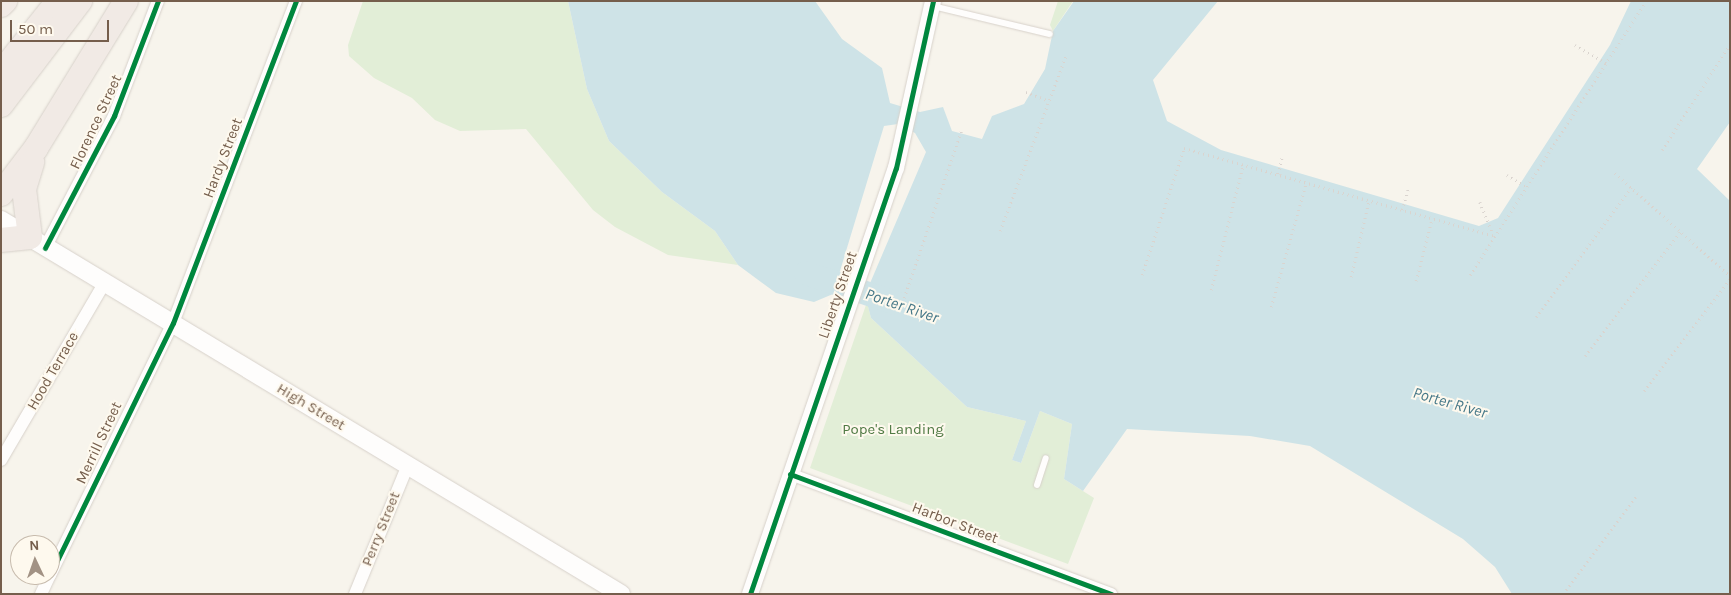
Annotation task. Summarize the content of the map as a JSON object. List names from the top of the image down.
{
  "streets": {
    "main road": ["High Street"],
    "street": [
      "Florence Street",
      "Hardy Street",
      "Liberty Street",
      "Hood Terrace",
      "Merrill Street",
      "Harbor Street",
      "Perry Street"
    ]
  },
  "crossings": [
    ["Florence Street", "High Street"],
    ["Hardy Street", "High Street"],
    ["Hardy Street", "Merrill Street"],
    ["Liberty Street", "Harbor Street"],
    ["Hood Terrace", "High Street"],
    ["High Street", "Merrill Street"],
    ["High Street", "Perry Street"]
  ],
  "water": ["Porter River"],
  "parks": ["Pope's Landing"],
  "scale_bar": "50 m",
  "north": "top"
}
